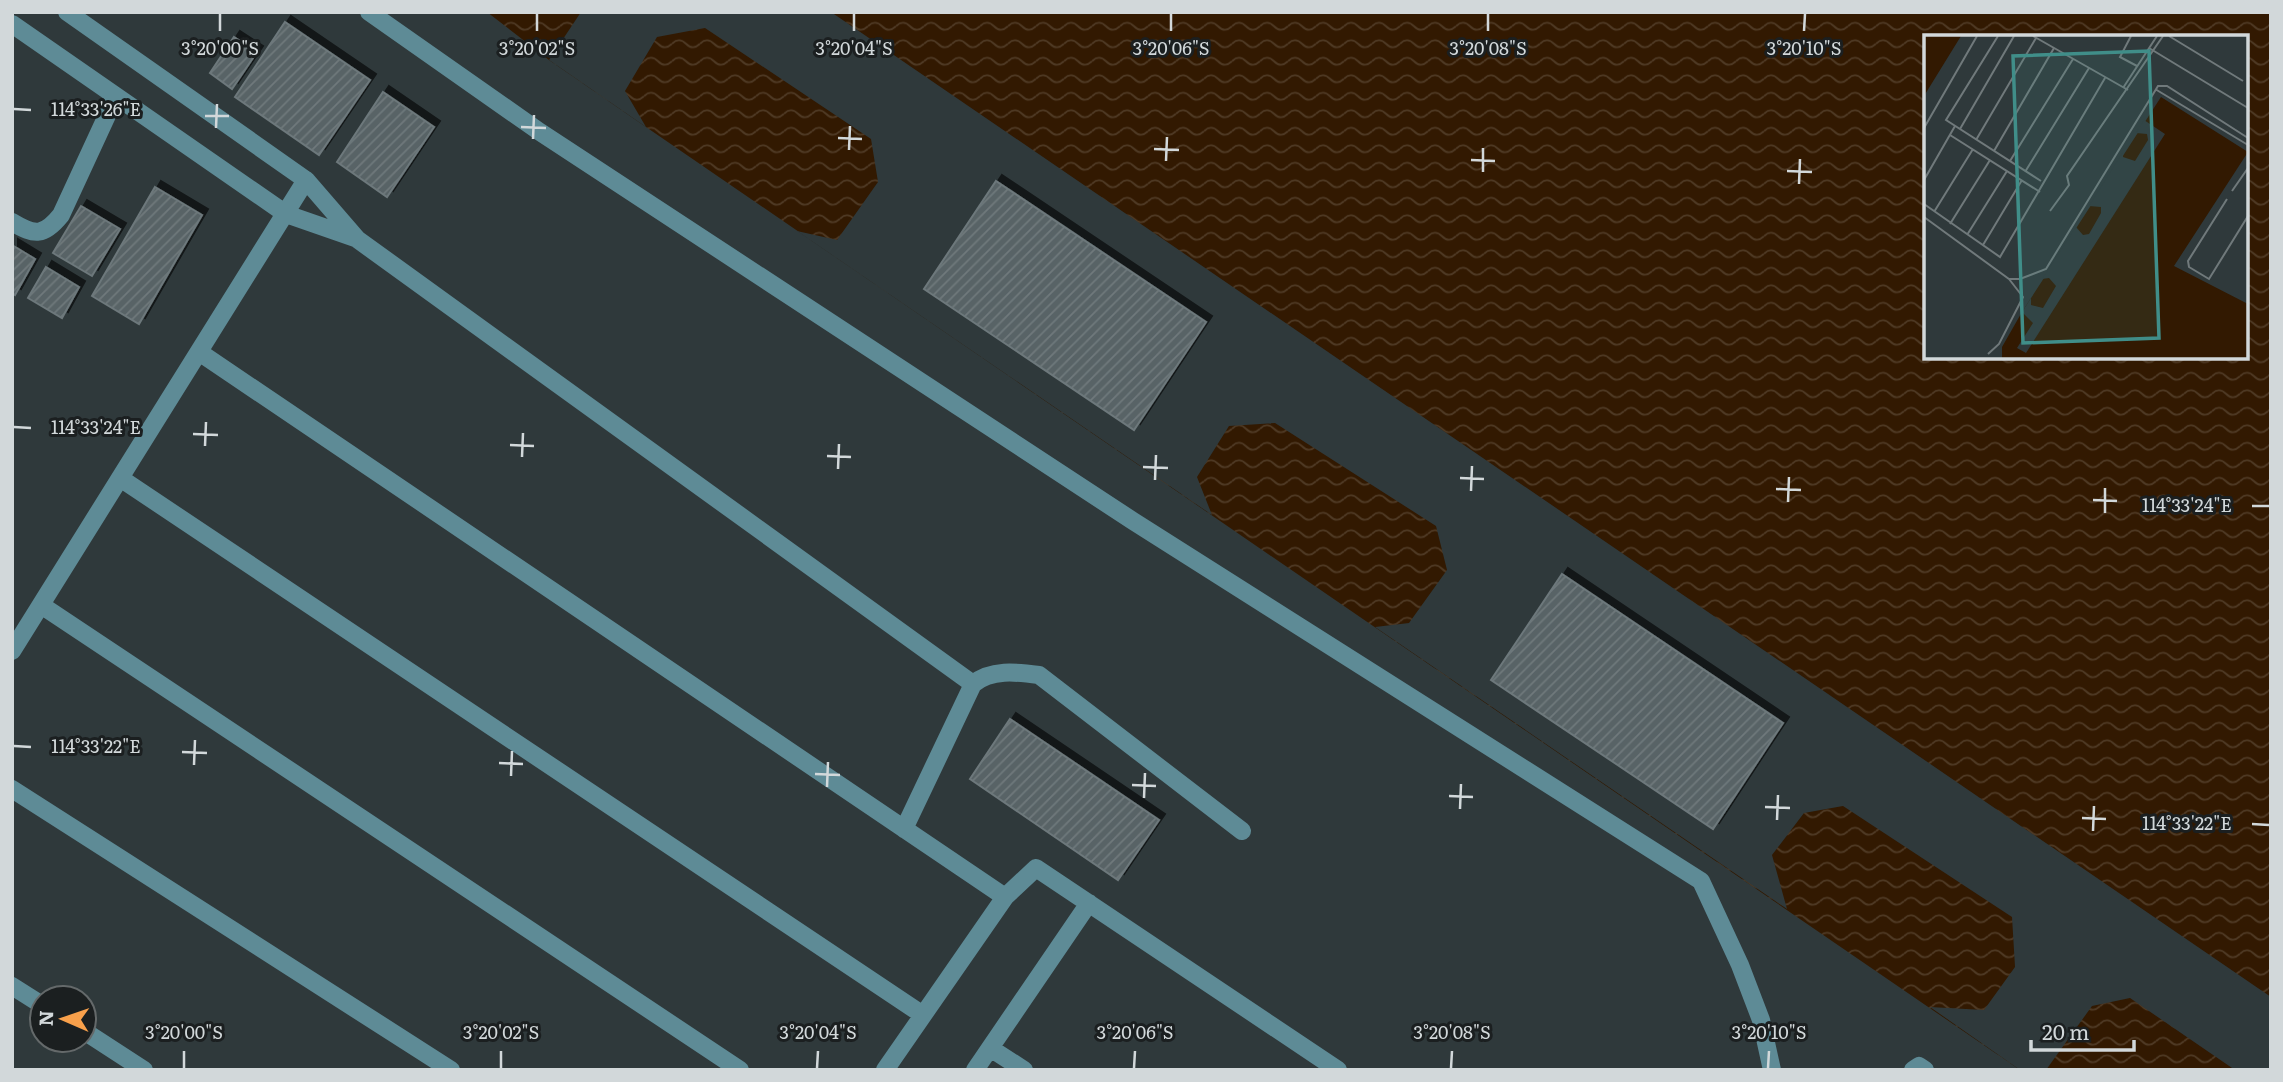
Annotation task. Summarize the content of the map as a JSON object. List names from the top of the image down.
{
  "scale_bar": "20 m",
  "north": "left",
  "coordinates": [
    "3°20'00\"S",
    "3°20'02\"S",
    "3°20'04\"S",
    "3°20'06\"S",
    "3°20'08\"S",
    "3°20'10\"S",
    "114°33'26\"E",
    "114°33'24\"E",
    "114°33'22\"E"
  ]
}
